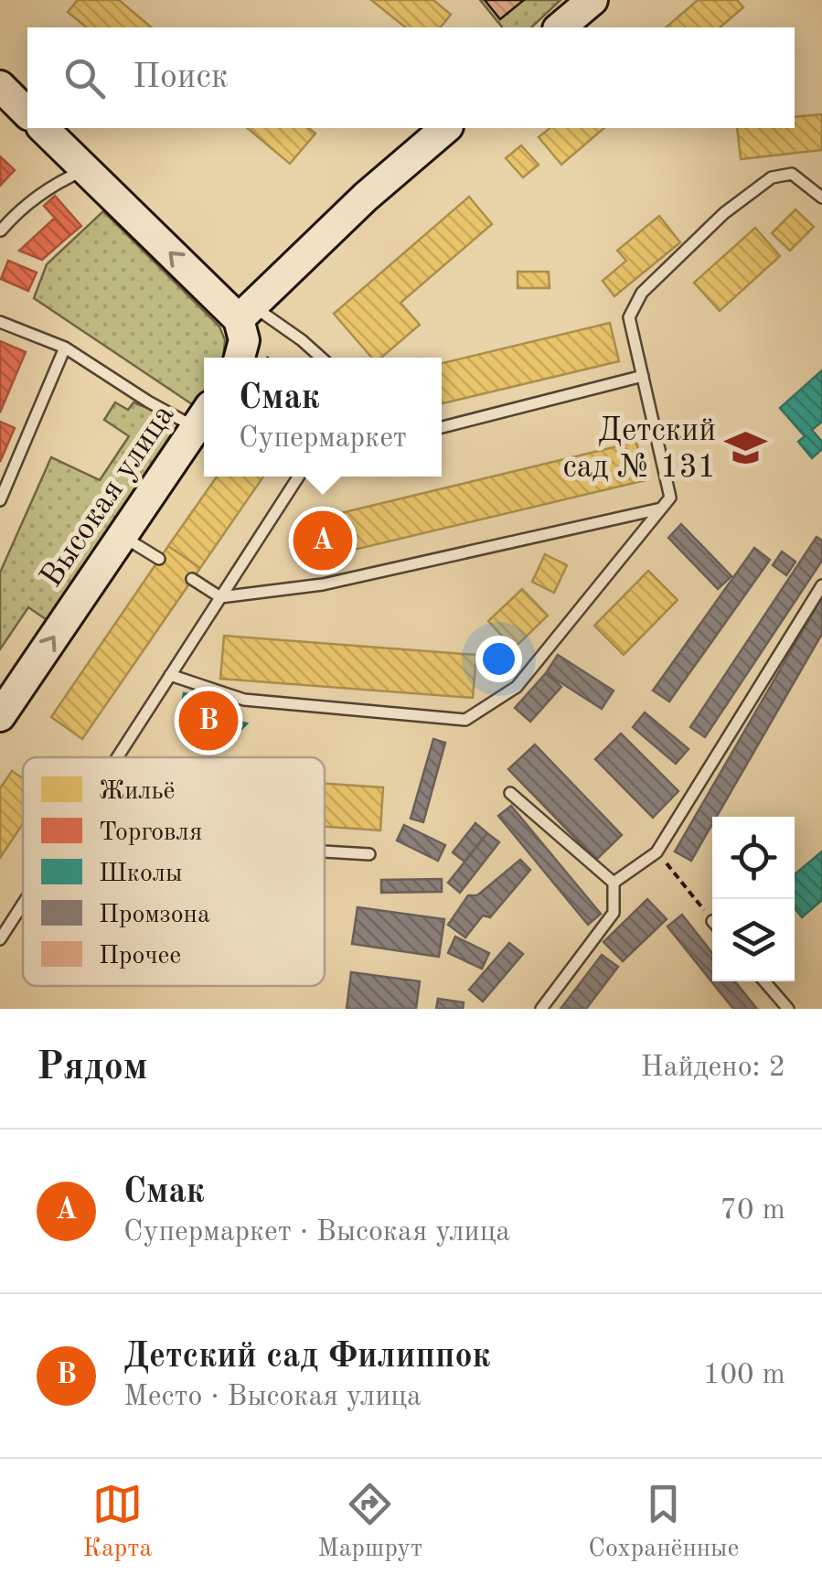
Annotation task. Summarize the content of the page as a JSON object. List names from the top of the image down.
{
  "streets": {
    "main road": ["Высокая улица"]
  },
  "one_way": ["Высокая улица"],
  "places": {
    "school or university": ["Детский сад № 131"]
  },
  "legend": [
    "Жильё",
    "Торговля",
    "Школы",
    "Промзона",
    "Прочее"
  ],
  "page": {
    "search": "Поиск",
    "popup": ["Смак", "Супермаркет"],
    "pins": ["A", "B"],
    "heading": ["Рядом", "Найдено: 2"],
    "list": [
      {
        "mark": "A",
        "name": "Смак",
        "note": "Супермаркет · Высокая улица",
        "value": "70 m"
      },
      {
        "mark": "B",
        "name": "Детский сад Филиппок",
        "note": "Место · Высокая улица",
        "value": "100 m"
      }
    ],
    "nav": ["Карта", "Маршрут", "Сохранённые"]
  }
}
